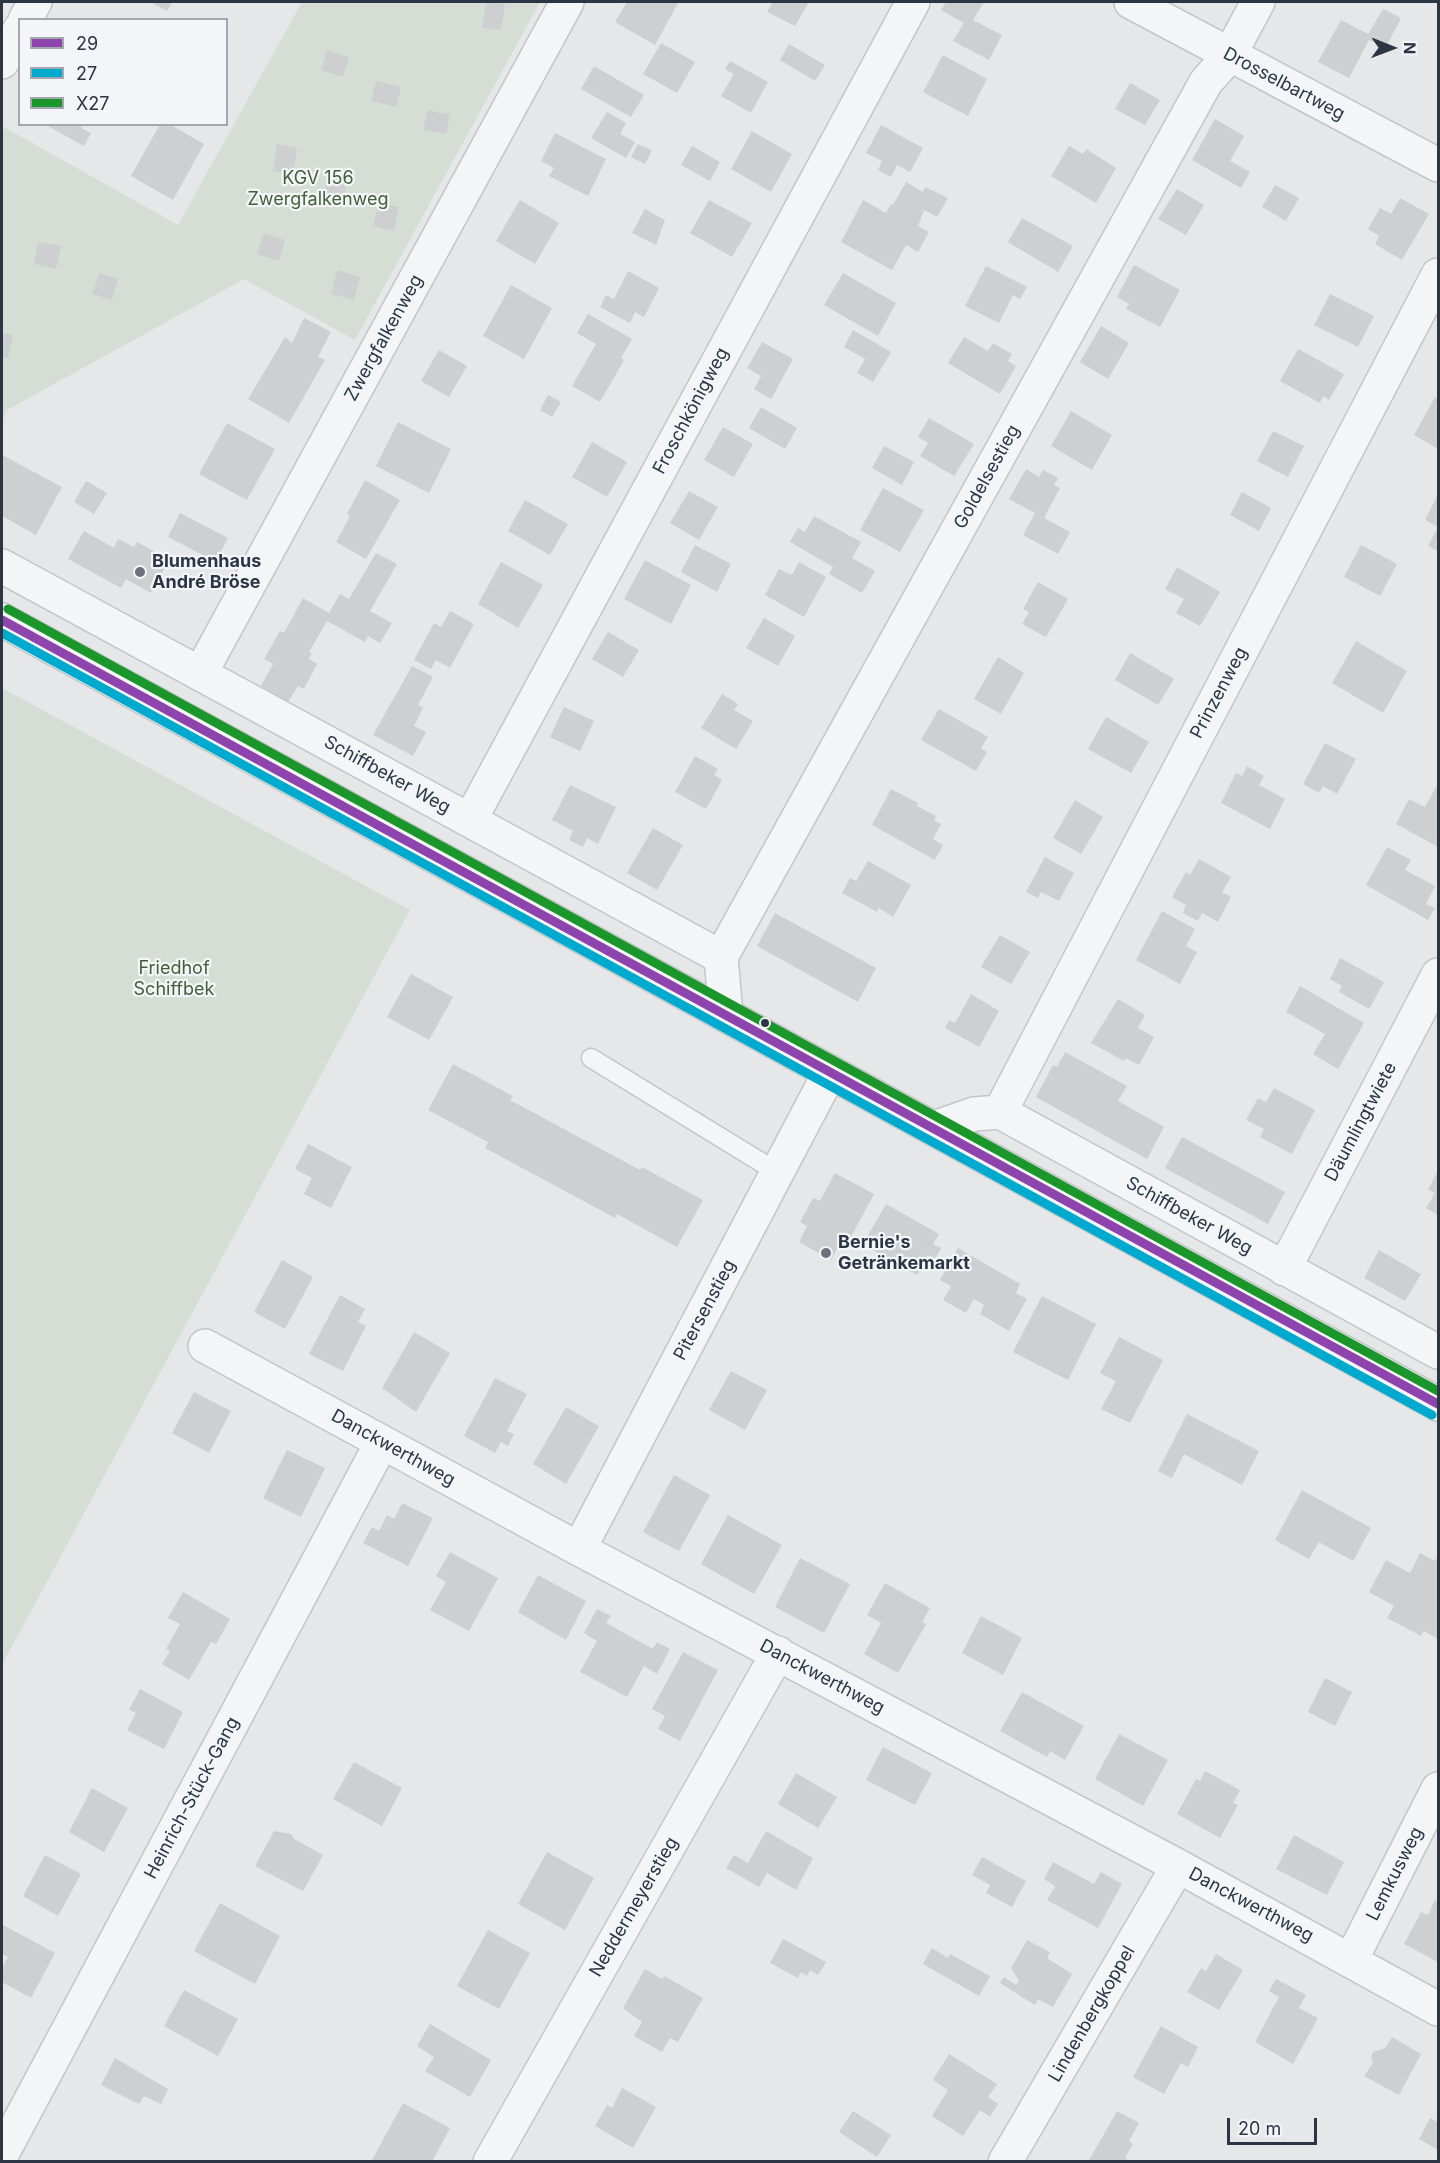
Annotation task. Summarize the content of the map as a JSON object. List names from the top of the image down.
{
  "streets": {
    "street": [
      "Drosselbartweg",
      "Zwergfalkenweg",
      "Froschkönigweg",
      "Goldelsestieg",
      "Prinzenweg",
      "Schiffbeker Weg",
      "Däumlingtwiete",
      "Pitersenstieg",
      "Danckwerthweg",
      "Heinrich-Stück-Gang",
      "Lemkusweg",
      "Neddermeyerstieg",
      "Lindenbergkoppel"
    ]
  },
  "crossings": [
    ["Drosselbartweg", "Goldelsestieg"],
    ["Zwergfalkenweg", "Schiffbeker Weg"],
    ["Froschkönigweg", "Schiffbeker Weg"],
    ["Goldelsestieg", "Schiffbeker Weg"],
    ["Prinzenweg", "Schiffbeker Weg"],
    ["Schiffbeker Weg", "Däumlingtwiete"],
    ["Pitersenstieg", "Danckwerthweg"],
    ["Danckwerthweg", "Heinrich-Stück-Gang"],
    ["Danckwerthweg", "Lemkusweg"],
    ["Danckwerthweg", "Neddermeyerstieg"],
    ["Danckwerthweg", "Lindenbergkoppel"]
  ],
  "parks": ["KGV 156 Zwergfalkenweg", "Friedhof Schiffbek"],
  "places": ["Blumenhaus André Bröse", "Bernie's Getränkemarkt"],
  "lines": ["transit line X27", "transit line 29", "transit line 27"],
  "legend": ["29", "27", "X27"],
  "scale_bar": "20 m",
  "north": "right"
}
